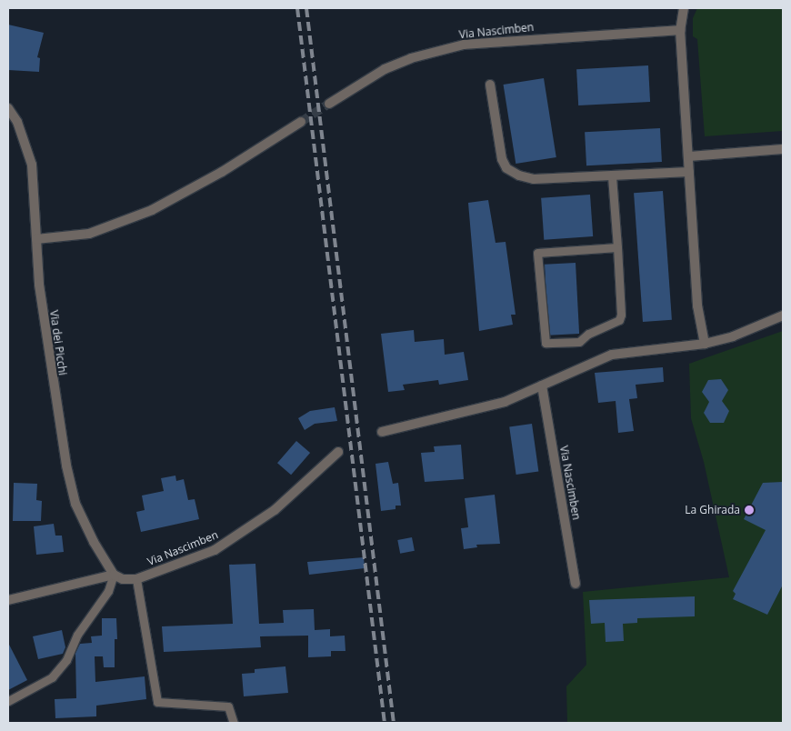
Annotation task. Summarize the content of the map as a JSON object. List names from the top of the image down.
{
  "streets": {
    "street": ["Via Nascimben", "Via dei Picchi"]
  },
  "places": ["La Ghirada"]
}
